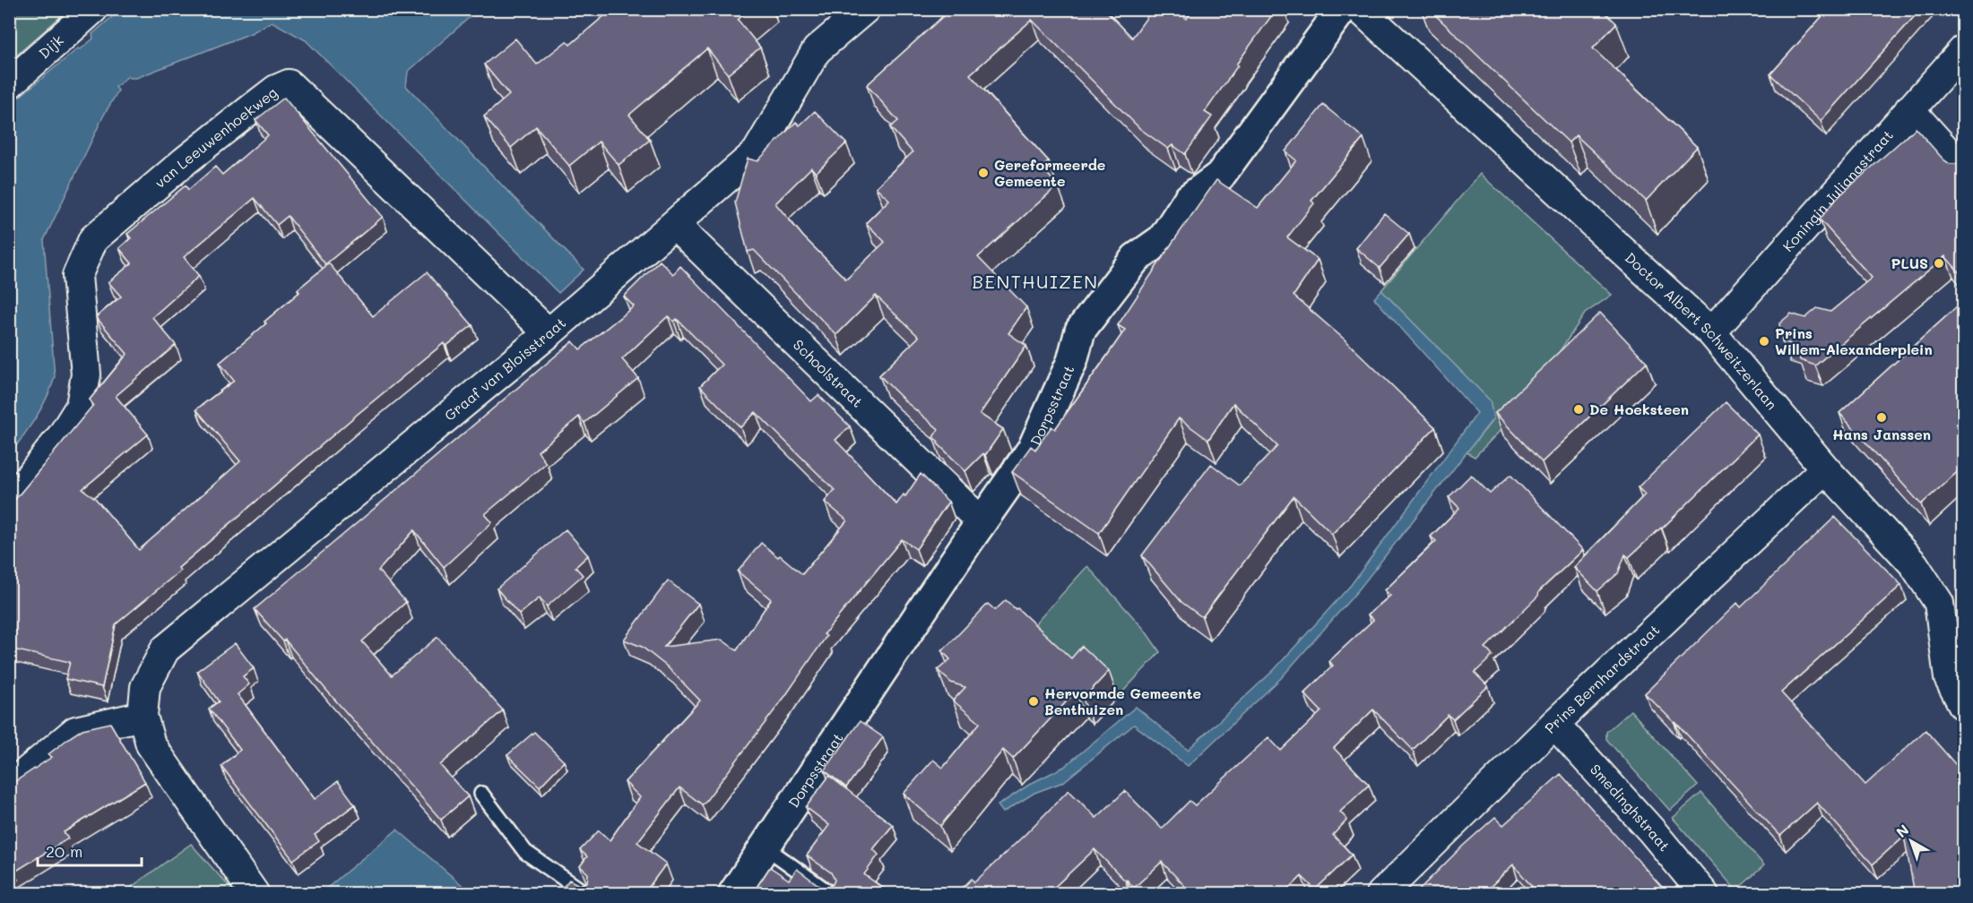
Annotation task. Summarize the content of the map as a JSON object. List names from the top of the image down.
{
  "streets": {
    "street": [
      "Dijk",
      "van Leeuwenhoekweg",
      "Koningin Julianastraat",
      "Doctor Albert Schweitzerlaan",
      "Graaf van Bloisstraat",
      "Schoolstraat",
      "Dorpsstraat",
      "Prins Bernhardstraat",
      "Smedinghstraat"
    ]
  },
  "crossings": [
    ["van Leeuwenhoekweg", "Graaf van Bloisstraat"],
    ["Koningin Julianastraat", "Doctor Albert Schweitzerlaan"],
    ["Doctor Albert Schweitzerlaan", "Prins Bernhardstraat"],
    ["Graaf van Bloisstraat", "Schoolstraat"],
    ["Schoolstraat", "Dorpsstraat"],
    ["Prins Bernhardstraat", "Smedinghstraat"]
  ],
  "districts": ["BENTHUIZEN"],
  "places": [
    "Gereformeerde Gemeente",
    "PLUS",
    "Prins Willem-Alexanderplein",
    "De Hoeksteen",
    "Hans Janssen",
    "Hervormde Gemeente Benthuizen"
  ],
  "scale_bar": "20 m",
  "north": "top left"
}
